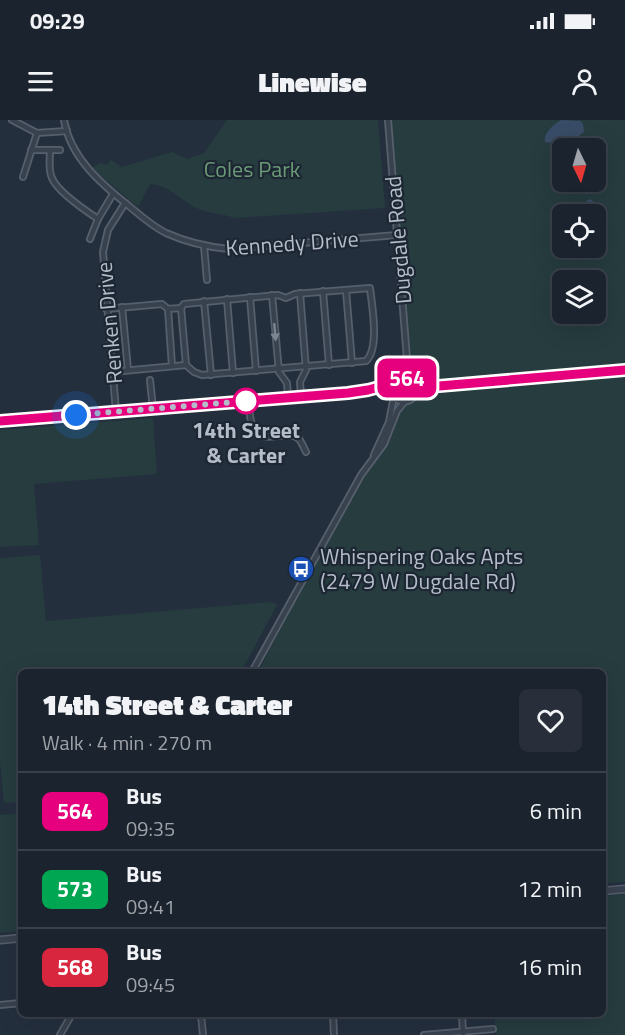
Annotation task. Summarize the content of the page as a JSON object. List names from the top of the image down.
{
  "streets": {
    "street": ["Dugdale Road", "Kennedy Drive", "Renken Drive"]
  },
  "crossings": [
    ["Dugdale Road", "Kennedy Drive"],
    ["Kennedy Drive", "Renken Drive"]
  ],
  "parks": ["Coles Park"],
  "places": {
    "other": ["14th Street & Carter"],
    "bus stop": ["Whispering Oaks Apts (2479 W Dugdale Rd)"]
  },
  "lines": ["bus line 564"],
  "north": "bottom",
  "page": {
    "status": "09:29",
    "header": "Linewise",
    "on_map": "564",
    "heading": ["14th Street & Carter", "Walk · 4 min · 270 m"],
    "list": [
      {
        "mark": "564",
        "name": "Bus",
        "note": "09:35",
        "value": "6 min"
      },
      {
        "mark": "573",
        "name": "Bus",
        "note": "09:41",
        "value": "12 min"
      },
      {
        "mark": "568",
        "name": "Bus",
        "note": "09:45",
        "value": "16 min"
      }
    ]
  }
}
